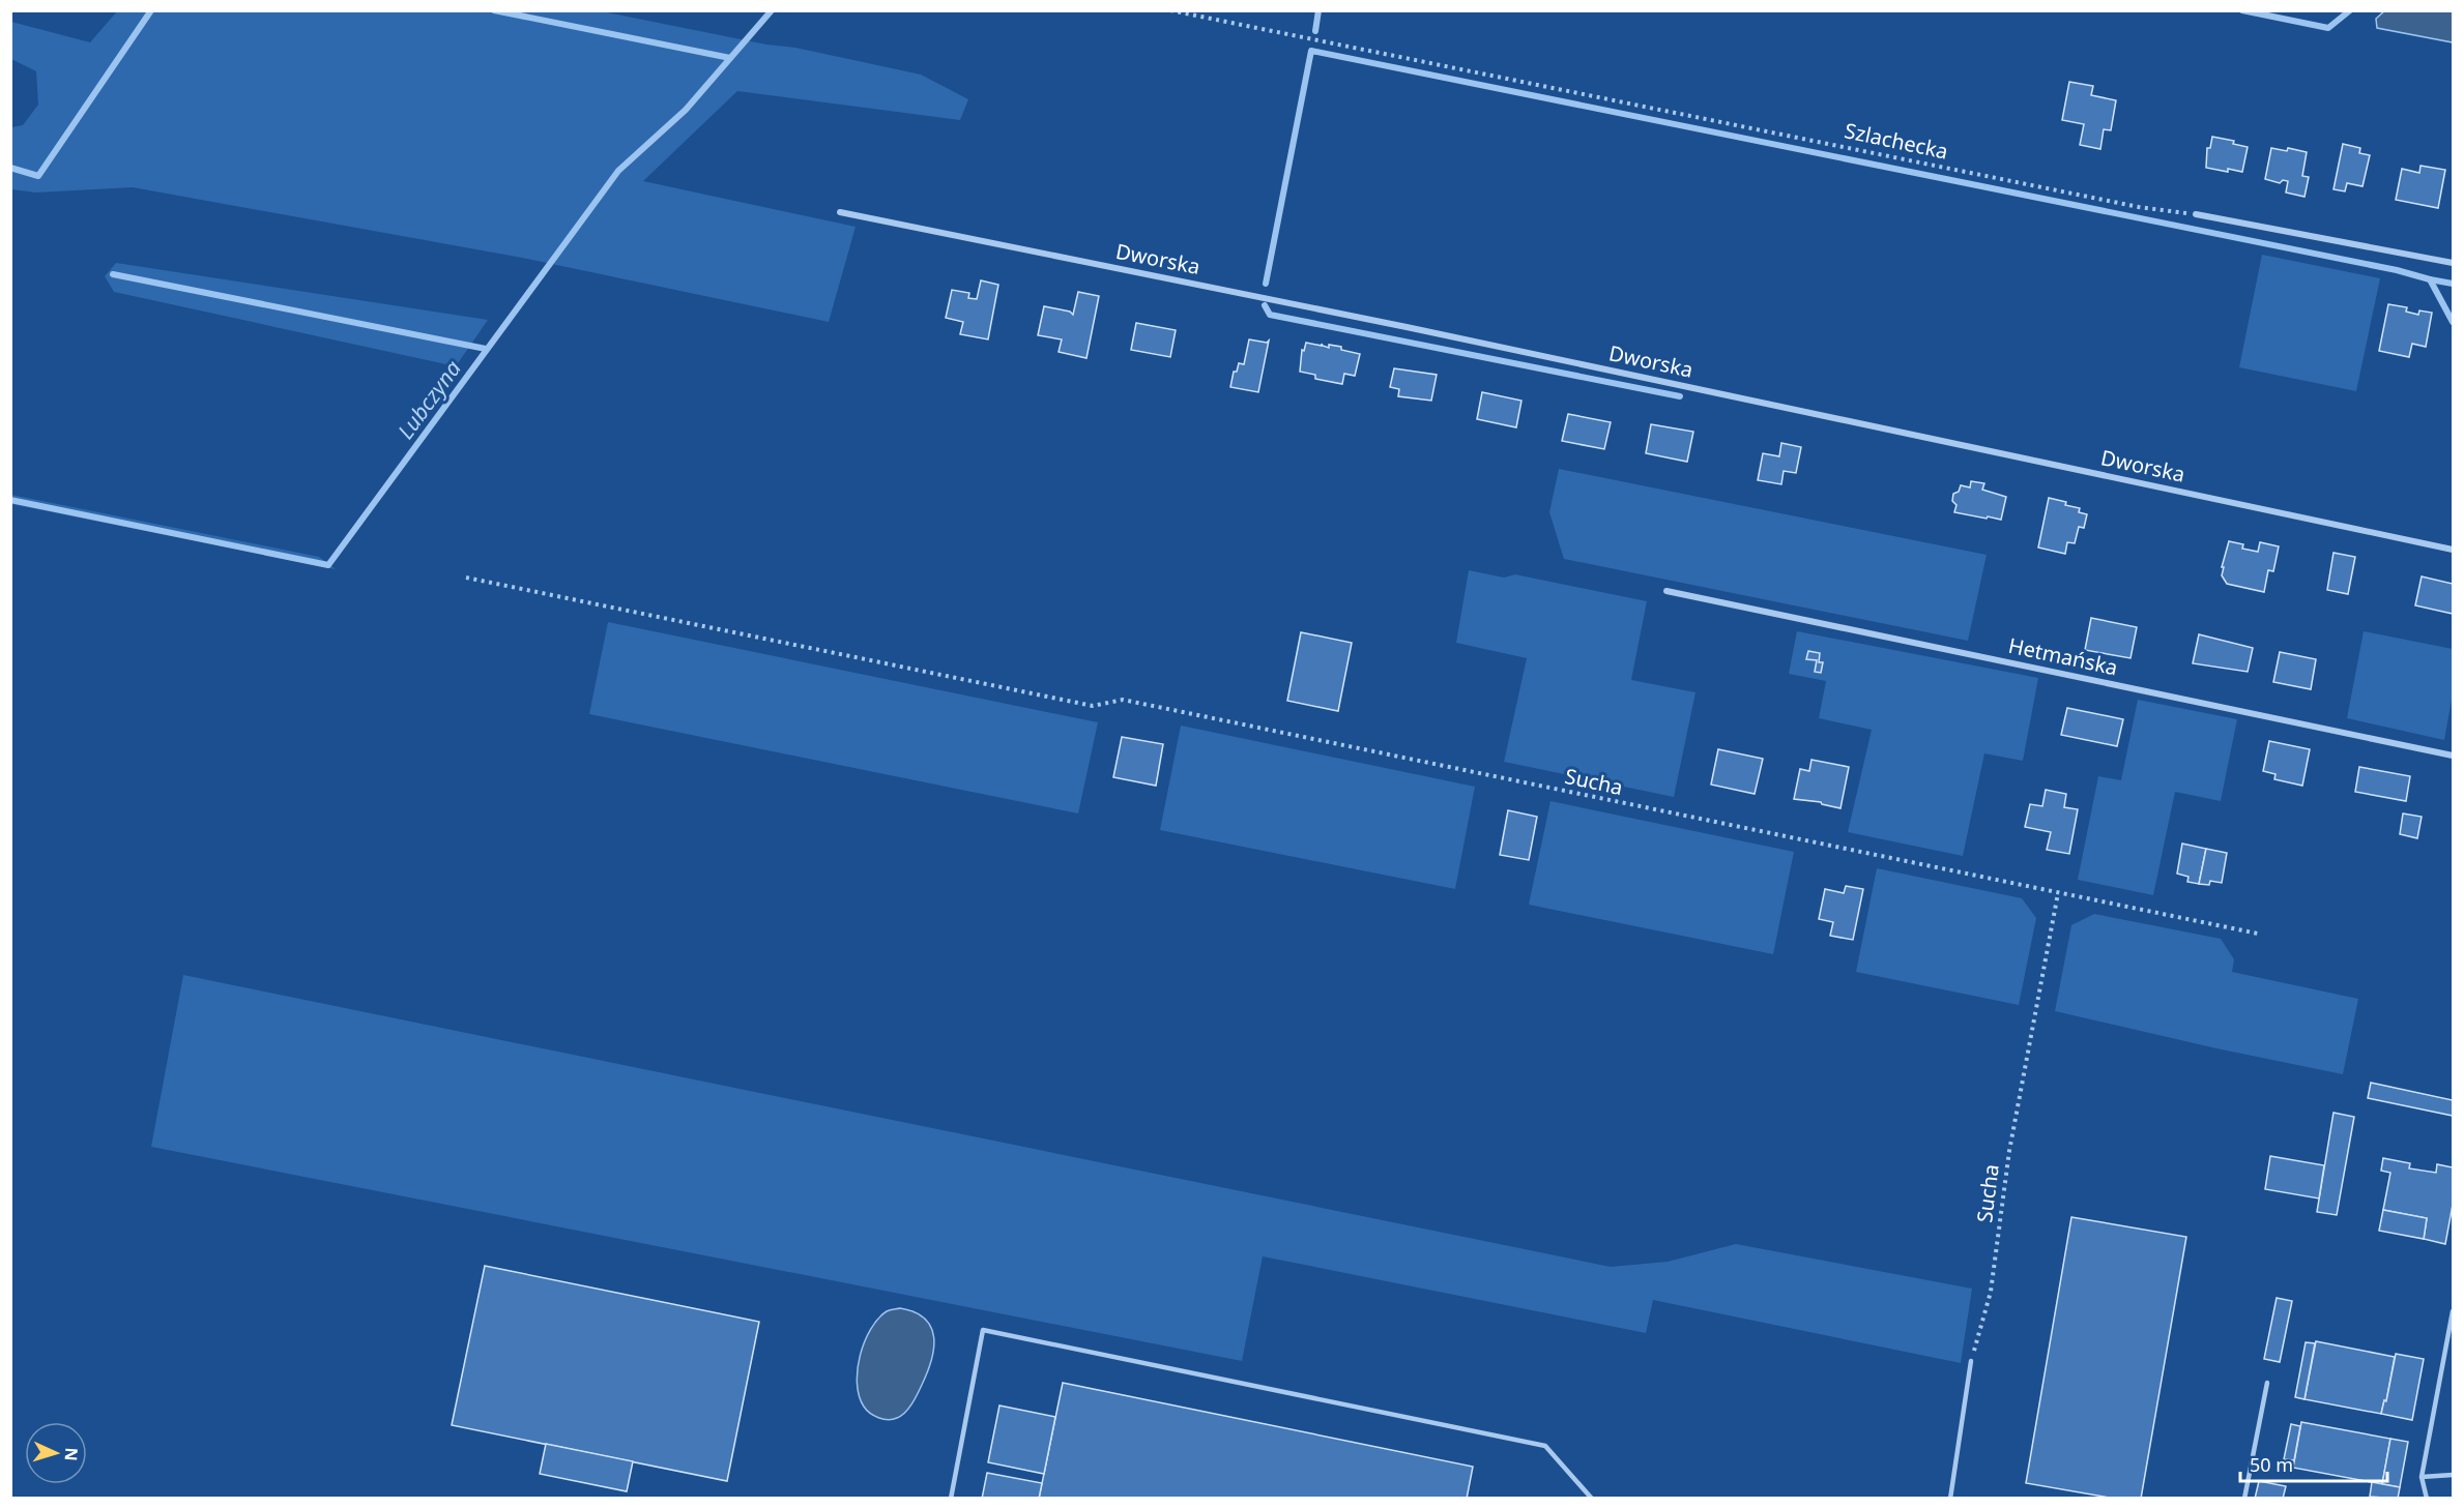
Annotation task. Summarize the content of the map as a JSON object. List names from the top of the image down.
{
  "streets": {
    "street": ["Dworska", "Hetmańska"],
    "path": ["Szlachecka", "Sucha"]
  },
  "water": ["Lubczyna"],
  "scale_bar": "50 m",
  "north": "right"
}
